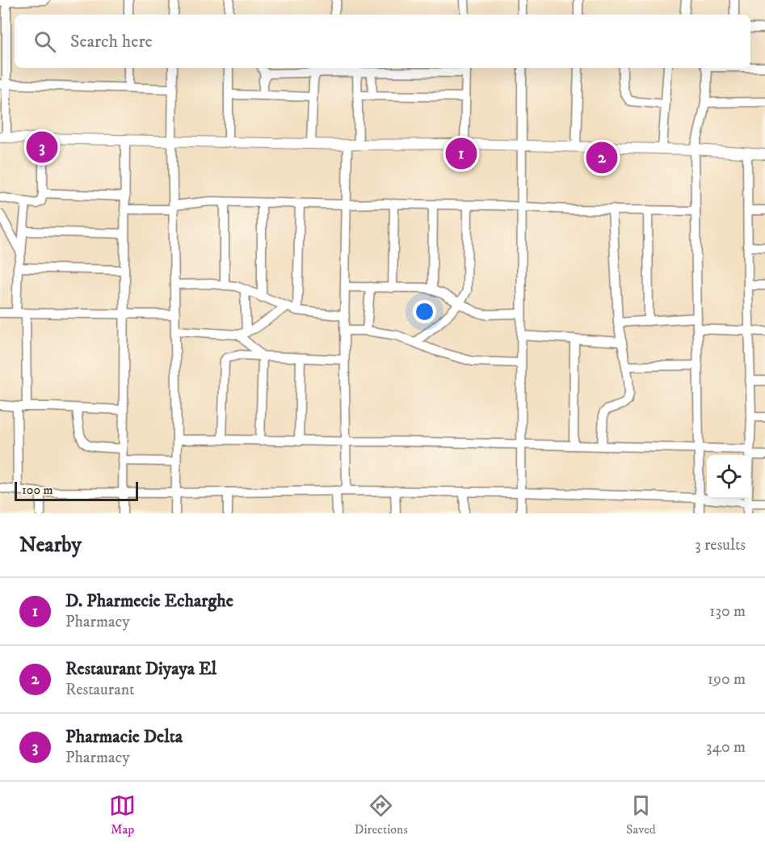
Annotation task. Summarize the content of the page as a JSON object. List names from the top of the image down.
{
  "scale_bar": "100 m",
  "page": {
    "search": "Search here",
    "pins": ["3", "1", "2"],
    "scale": "100 m",
    "heading": ["Nearby", "3 results"],
    "list": [
      {
        "mark": "1",
        "name": "D. Pharmecie Echarghe",
        "note": "Pharmacy",
        "value": "130 m"
      },
      {
        "mark": "2",
        "name": "Restaurant Diyaya El",
        "note": "Restaurant",
        "value": "190 m"
      },
      {
        "mark": "3",
        "name": "Pharmacie Delta",
        "note": "Pharmacy",
        "value": "340 m"
      }
    ],
    "nav": ["Map", "Directions", "Saved"]
  }
}
